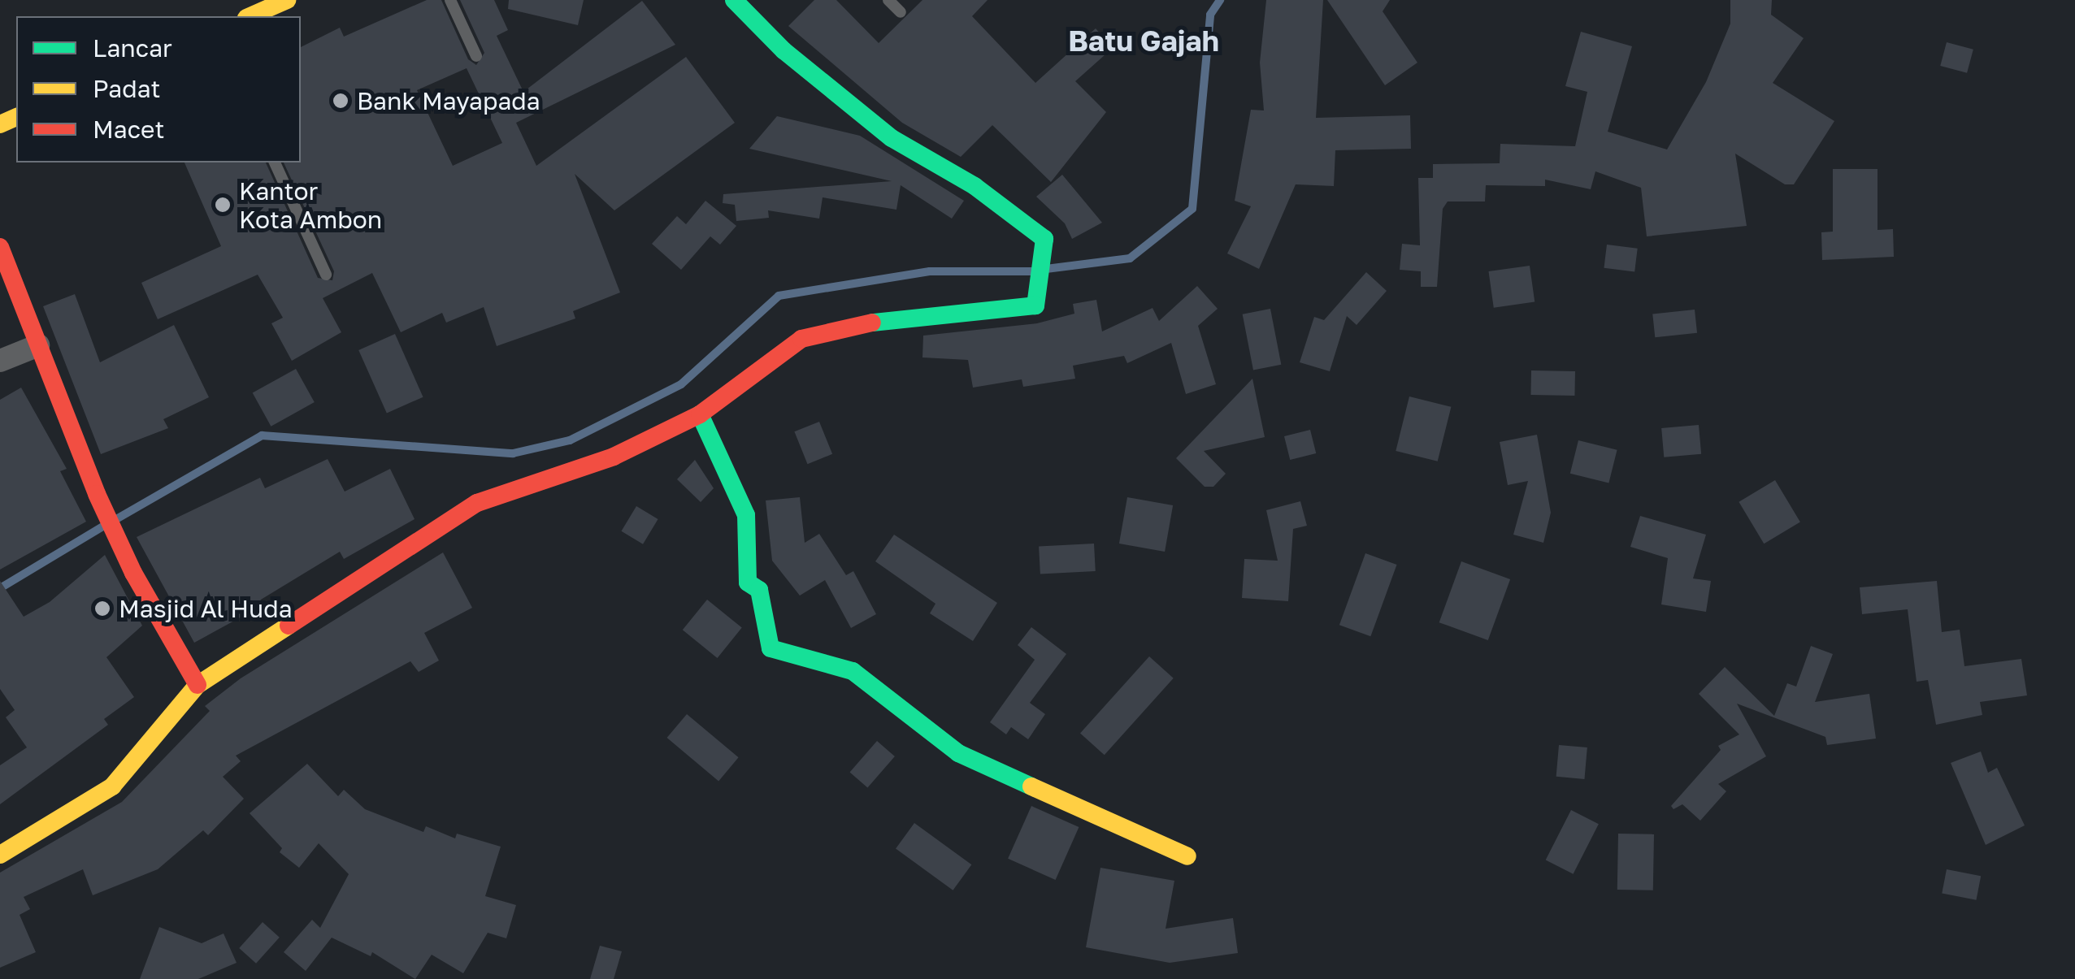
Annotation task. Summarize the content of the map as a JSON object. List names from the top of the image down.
{
  "districts": ["Batu Gajah"],
  "places": ["Bank Mayapada", "Kantor Kota Ambon", "Masjid Al Huda"],
  "legend": ["Lancar", "Padat", "Macet"]
}
